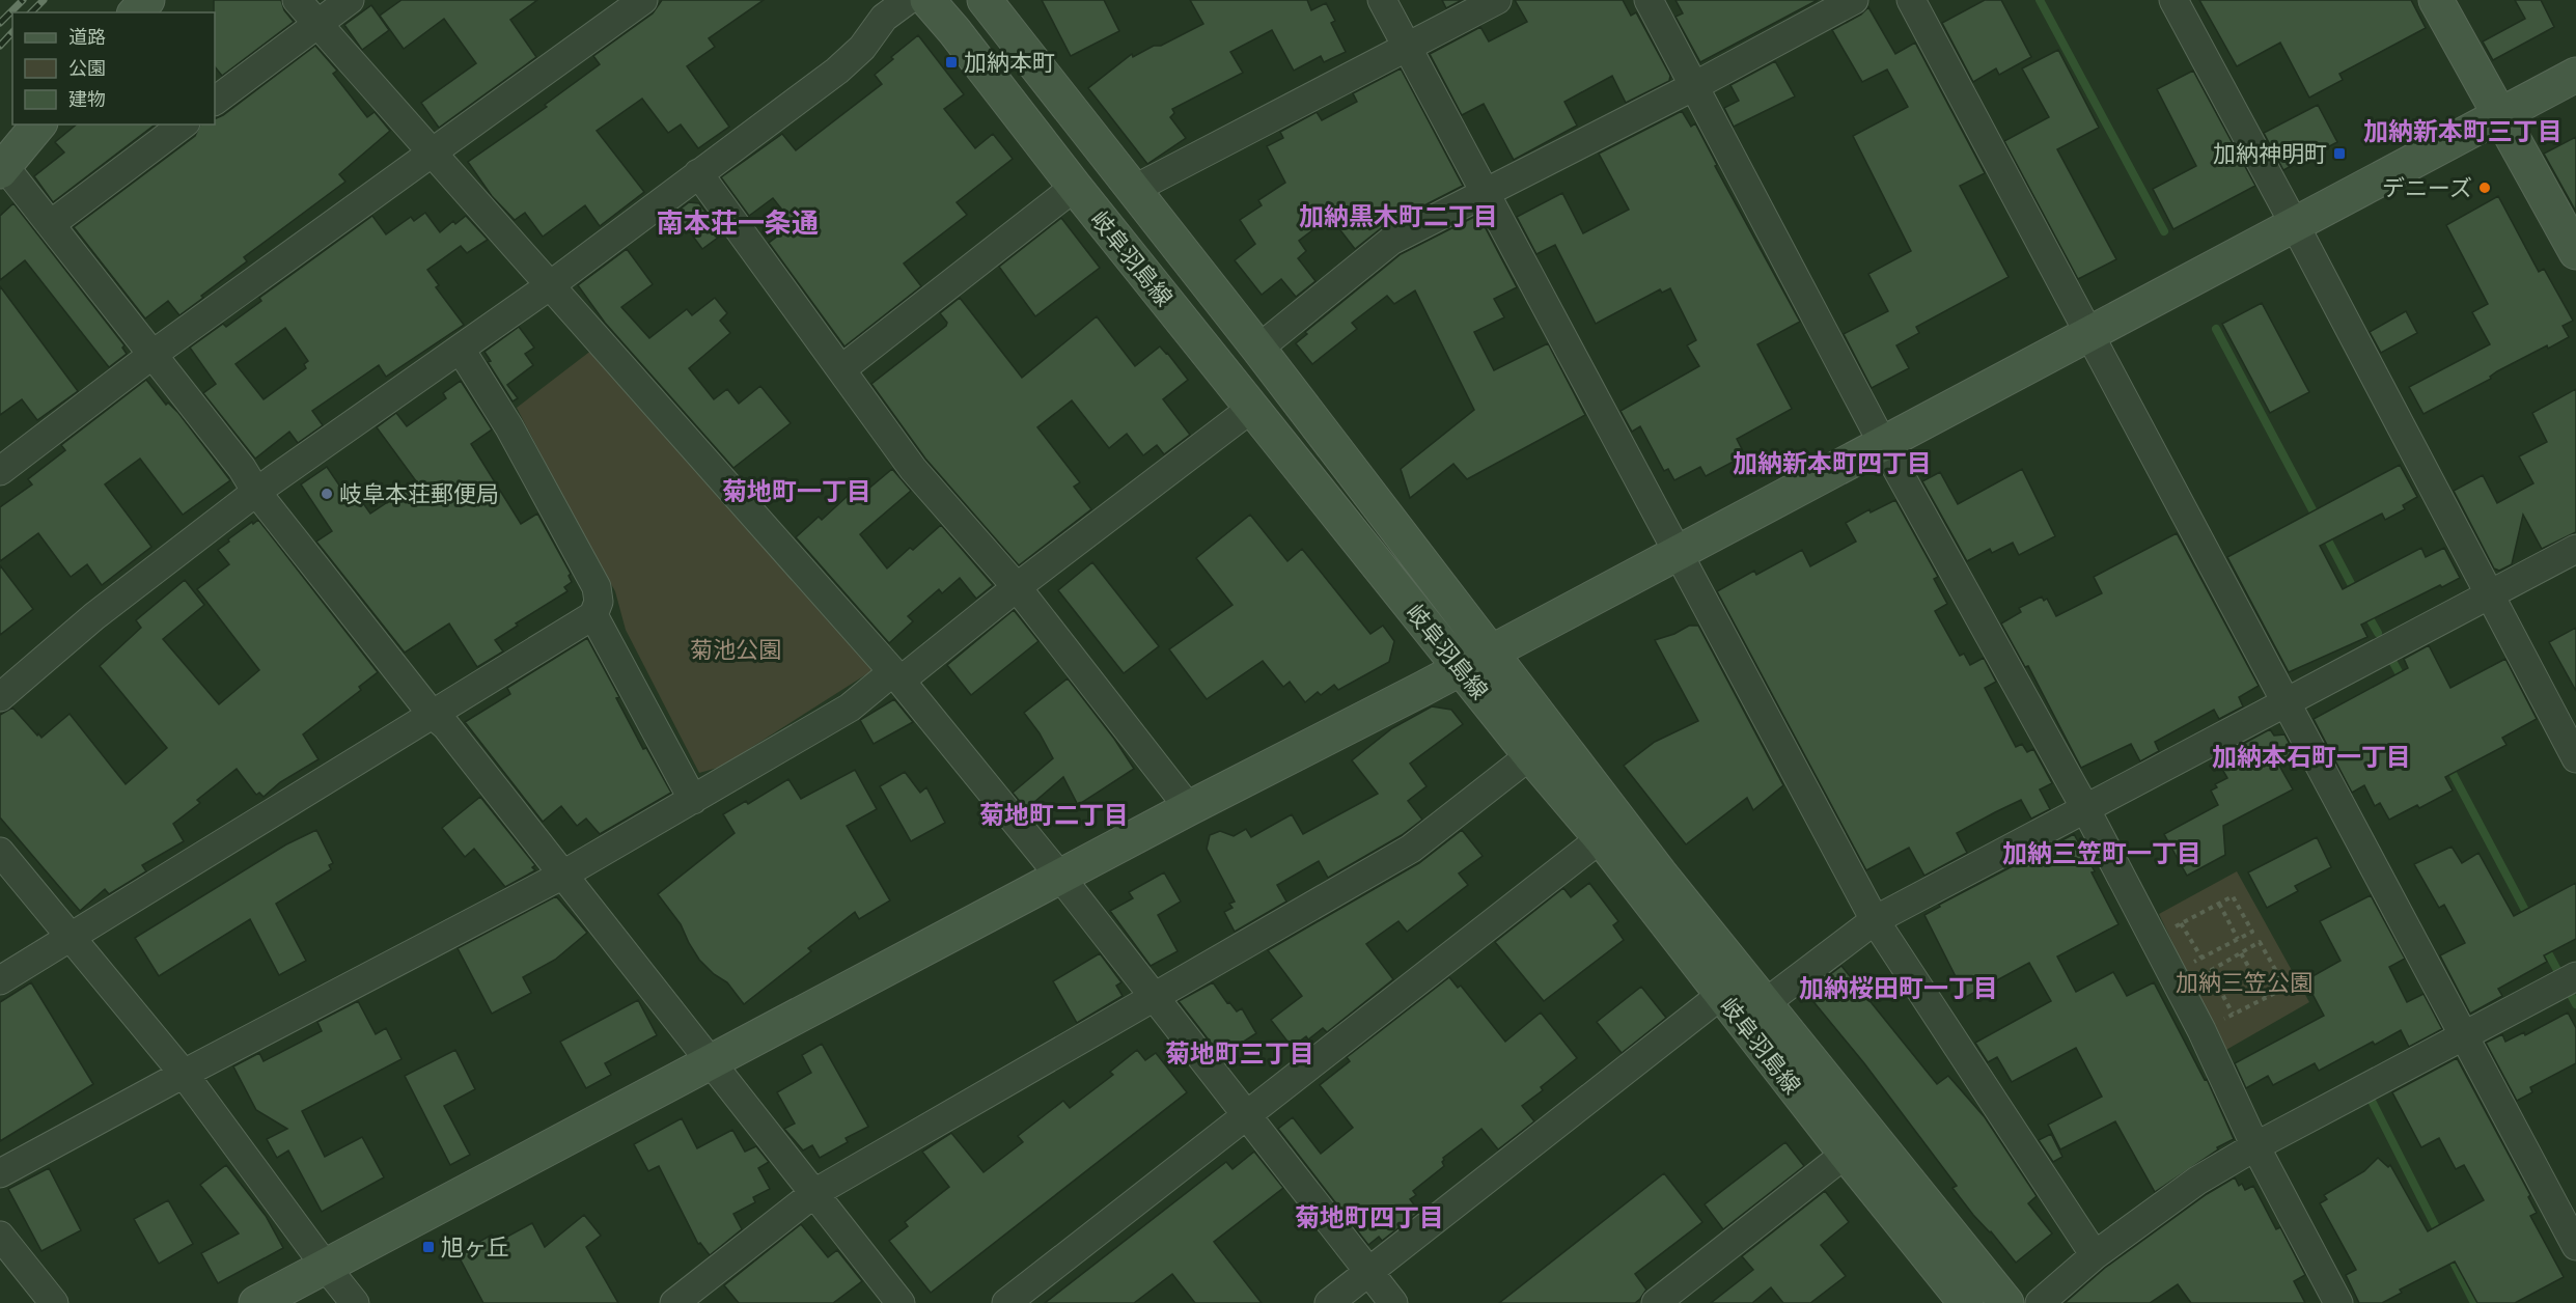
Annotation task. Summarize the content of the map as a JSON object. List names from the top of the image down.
{
  "streets": {
    "main road": ["岐阜羽島線"]
  },
  "districts": [
    "加納新本町三丁目",
    "加納黒木町二丁目",
    "南本荘一条通",
    "加納新本町四丁目",
    "菊地町一丁目",
    "加納本石町一丁目",
    "菊地町二丁目",
    "加納三笠町一丁目",
    "加納桜田町一丁目",
    "菊地町三丁目",
    "菊地町四丁目"
  ],
  "parks": ["菊池公園", "加納三笠公園"],
  "places": {
    "transit": ["加納本町", "加納神明町", "旭ヶ丘"],
    "other": ["デニーズ", "岐阜本荘郵便局"]
  },
  "legend": ["道路", "公園", "建物"]
}
